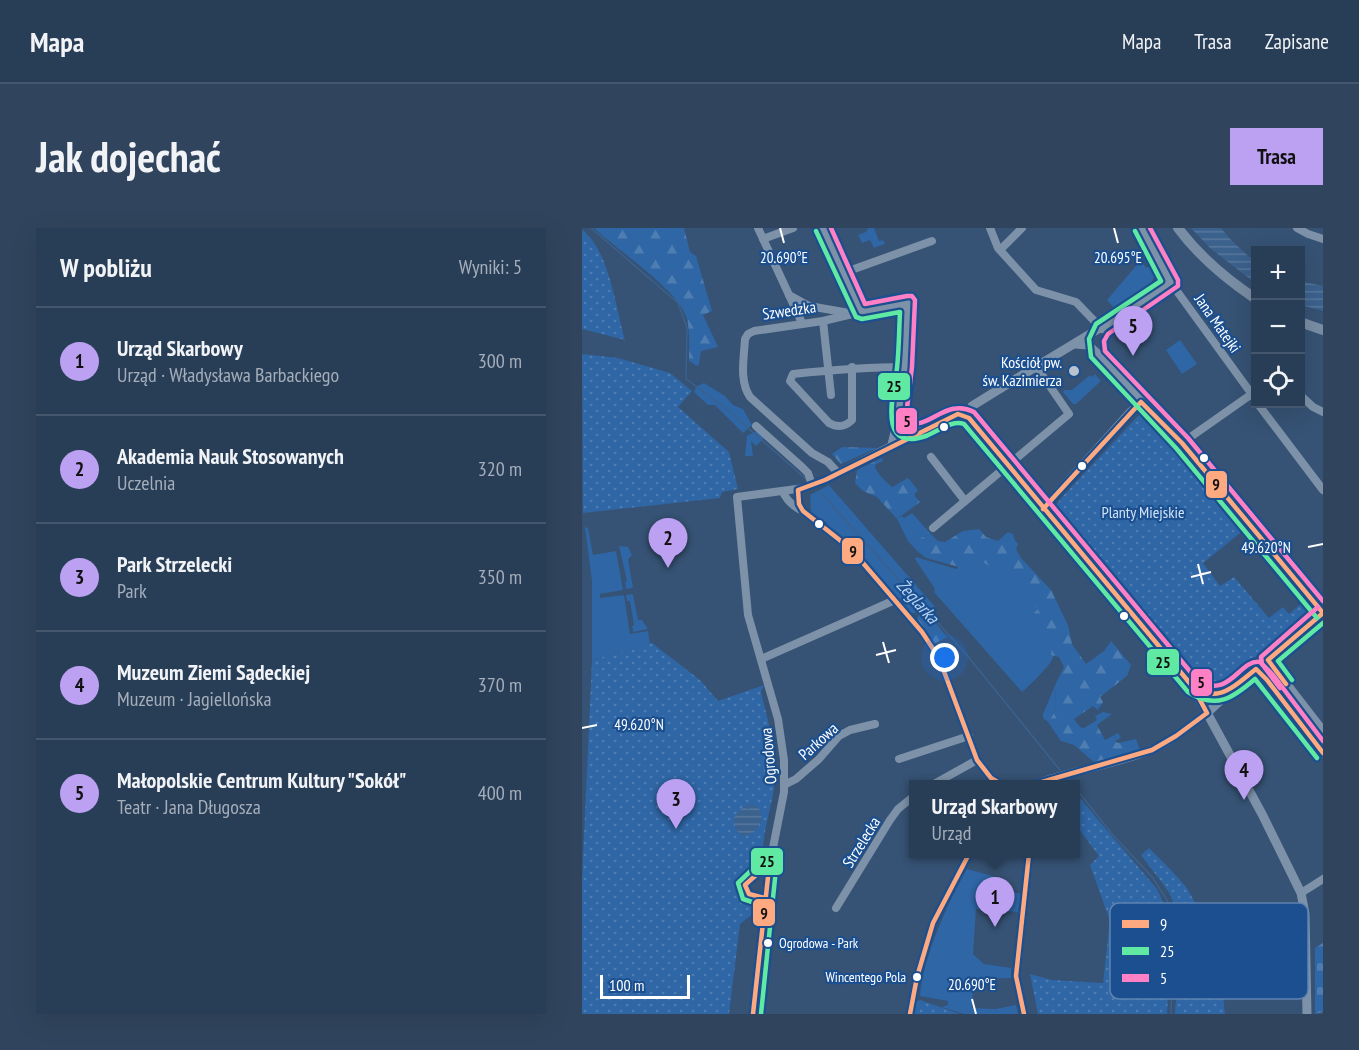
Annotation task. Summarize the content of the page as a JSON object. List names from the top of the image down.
{
  "streets": {
    "street": [
      "Szwedzka",
      "Jana Matejki",
      "Parkowa",
      "Ogrodowa",
      "Strzelecka"
    ]
  },
  "crossings": [
    ["Parkowa", "Ogrodowa"]
  ],
  "water": ["Żeglarka"],
  "parks": ["Planty Miejskie"],
  "places": ["Kościół pw. św. Kazimierza", "Ogrodowa - Park", "Wincentego Pola"],
  "lines": ["transit line 5", "transit line 25", "transit line 9"],
  "legend": ["9", "25", "5"],
  "scale_bar": "100 m",
  "page": {
    "header": "Mapa",
    "nav": ["Mapa", "Trasa", "Zapisane"],
    "buttons": "Trasa",
    "title": "Jak dojechać",
    "heading": ["W pobliżu", "Wyniki: 5"],
    "map_buttons": ["+", "−"],
    "list": [
      {
        "mark": "1",
        "name": "Urząd Skarbowy",
        "note": "Urząd · Władysława Barbackiego",
        "value": "300 m"
      },
      {
        "mark": "2",
        "name": "Akademia Nauk Stosowanych",
        "note": "Uczelnia",
        "value": "320 m"
      },
      {
        "mark": "3",
        "name": "Park Strzelecki",
        "note": "Park",
        "value": "350 m"
      },
      {
        "mark": "4",
        "name": "Muzeum Ziemi Sądeckiej",
        "note": "Muzeum · Jagiellońska",
        "value": "370 m"
      },
      {
        "mark": "5",
        "name": "Małopolskie Centrum Kultury \"Sokół\"",
        "note": "Teatr · Jana Długosza",
        "value": "400 m"
      }
    ],
    "pins": [
      "5",
      "2",
      "4",
      "3",
      "1"
    ],
    "popup": ["Urząd Skarbowy", "Urząd"],
    "scale": "100 m"
  },
  "coordinates": ["20.690°E", "20.695°E", "49.620°N"]
}
